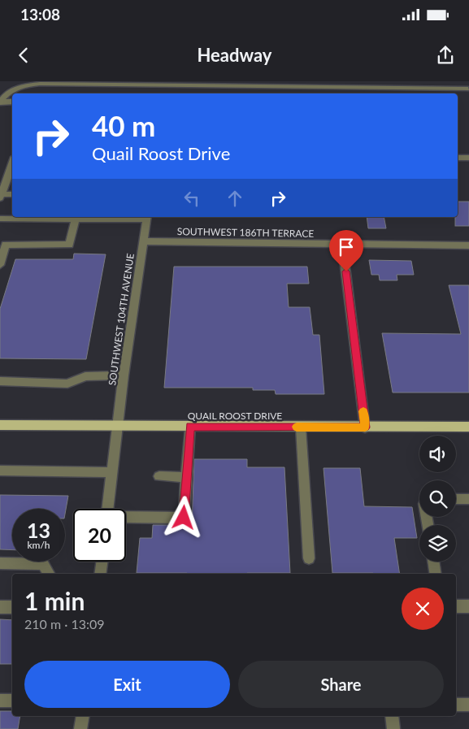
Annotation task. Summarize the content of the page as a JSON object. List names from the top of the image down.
{
  "streets": {
    "main road": ["QUAIL ROOST DRIVE"],
    "street": ["SOUTHWEST 186TH TERRACE", "SOUTHWEST 104TH AVENUE"]
  },
  "crossings": [
    ["SOUTHWEST 186TH TERRACE", "SOUTHWEST 104TH AVENUE"],
    ["SOUTHWEST 104TH AVENUE", "QUAIL ROOST DRIVE"]
  ],
  "page": {
    "status": "13:08",
    "header": "Headway",
    "turn": ["40 m", "Quail Roost Drive"],
    "speed": "13 km/h",
    "limit": "20",
    "heading": ["1 min", "210 m · 13:09"],
    "buttons": ["Exit", "Share"]
  }
}
